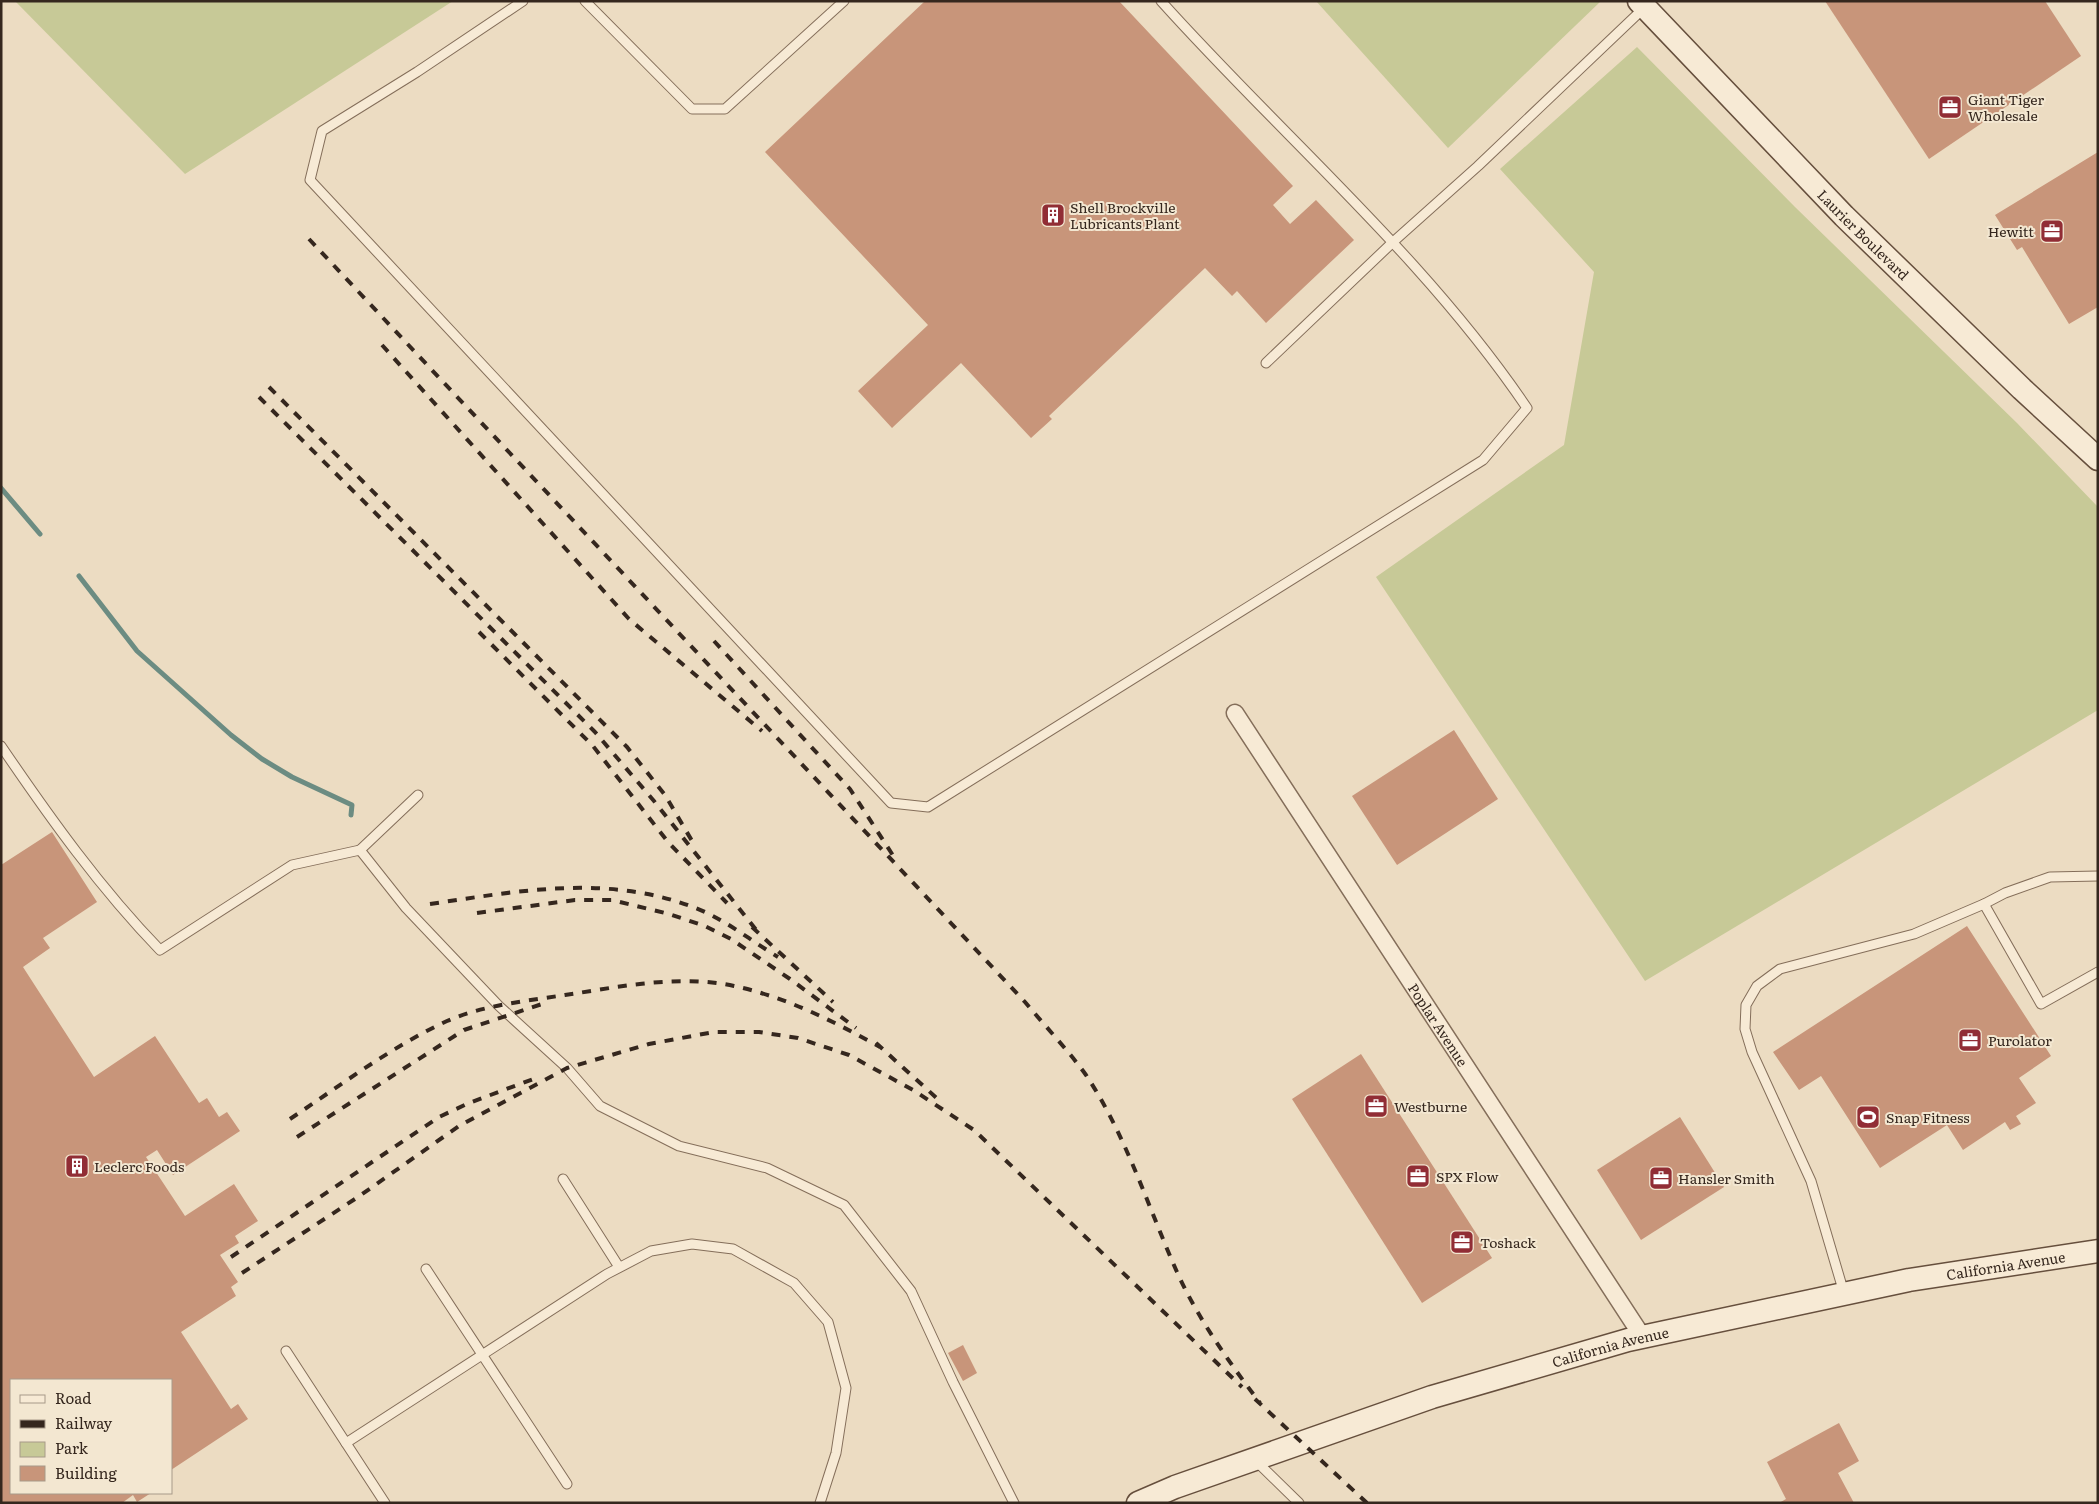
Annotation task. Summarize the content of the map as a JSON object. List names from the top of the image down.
{
  "streets": {
    "street": ["Laurier Boulevard", "Poplar Avenue", "California Avenue"]
  },
  "crossings": [
    ["Poplar Avenue", "California Avenue"]
  ],
  "places": {
    "office": [
      "Giant Tiger Wholesale",
      "Hewitt",
      "Purolator",
      "Westburne",
      "SPX Flow",
      "Hansler Smith",
      "Toshack"
    ],
    "building": ["Shell Brockville Lubricants Plant", "Leclerc Foods"],
    "sports": ["Snap Fitness"]
  },
  "legend": [
    "Road",
    "Railway",
    "Park",
    "Building"
  ]
}
